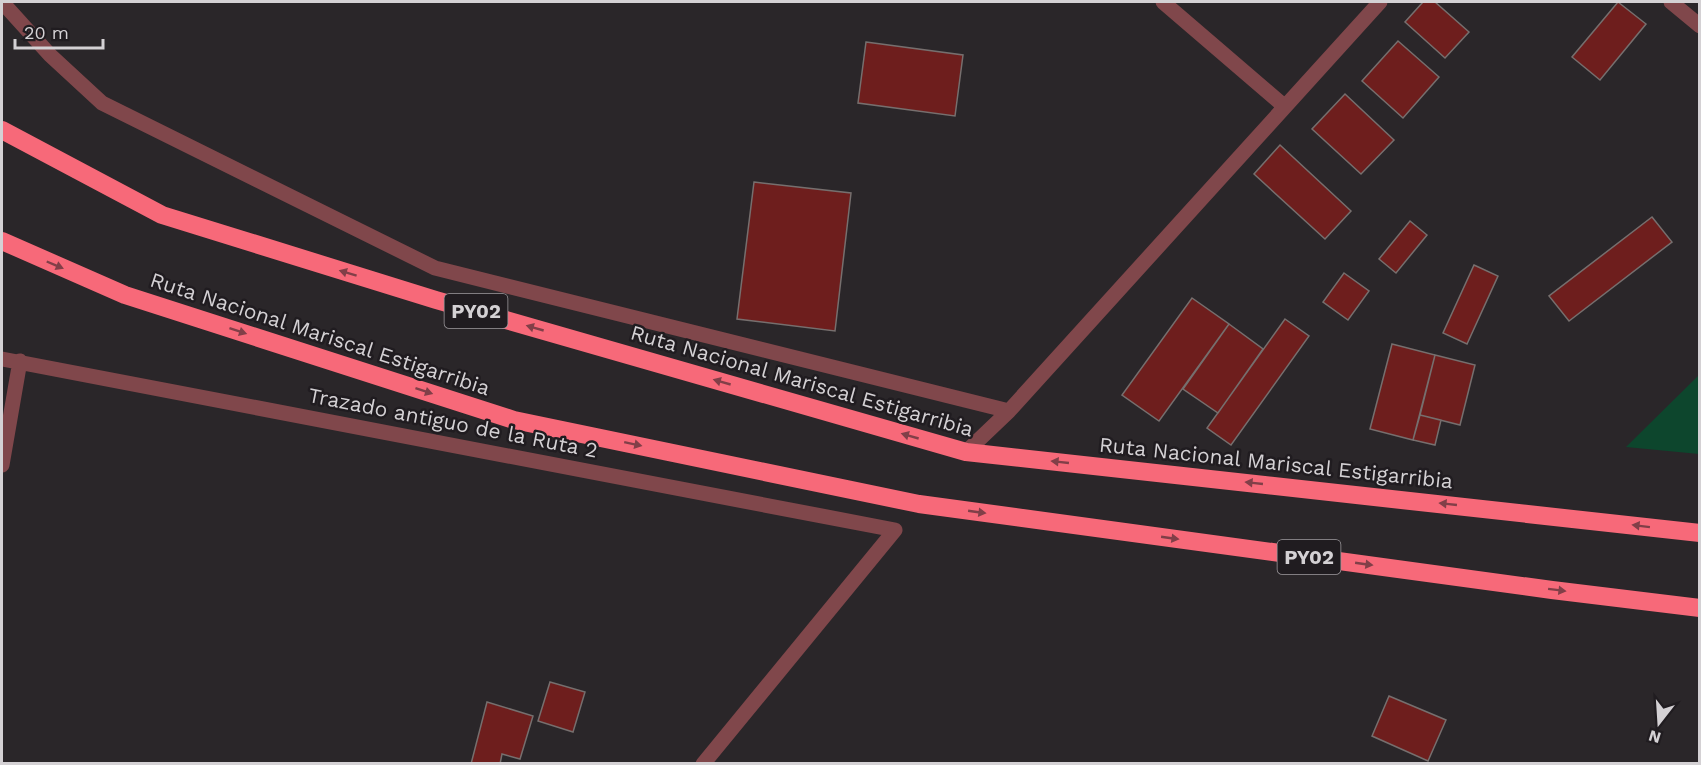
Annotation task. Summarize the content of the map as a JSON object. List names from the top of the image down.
{
  "streets": {
    "highway": ["PY02", "Ruta Nacional Mariscal Estigarribia"],
    "street": ["Trazado antiguo de la Ruta 2"]
  },
  "scale_bar": "20 m",
  "north": "bottom"
}
